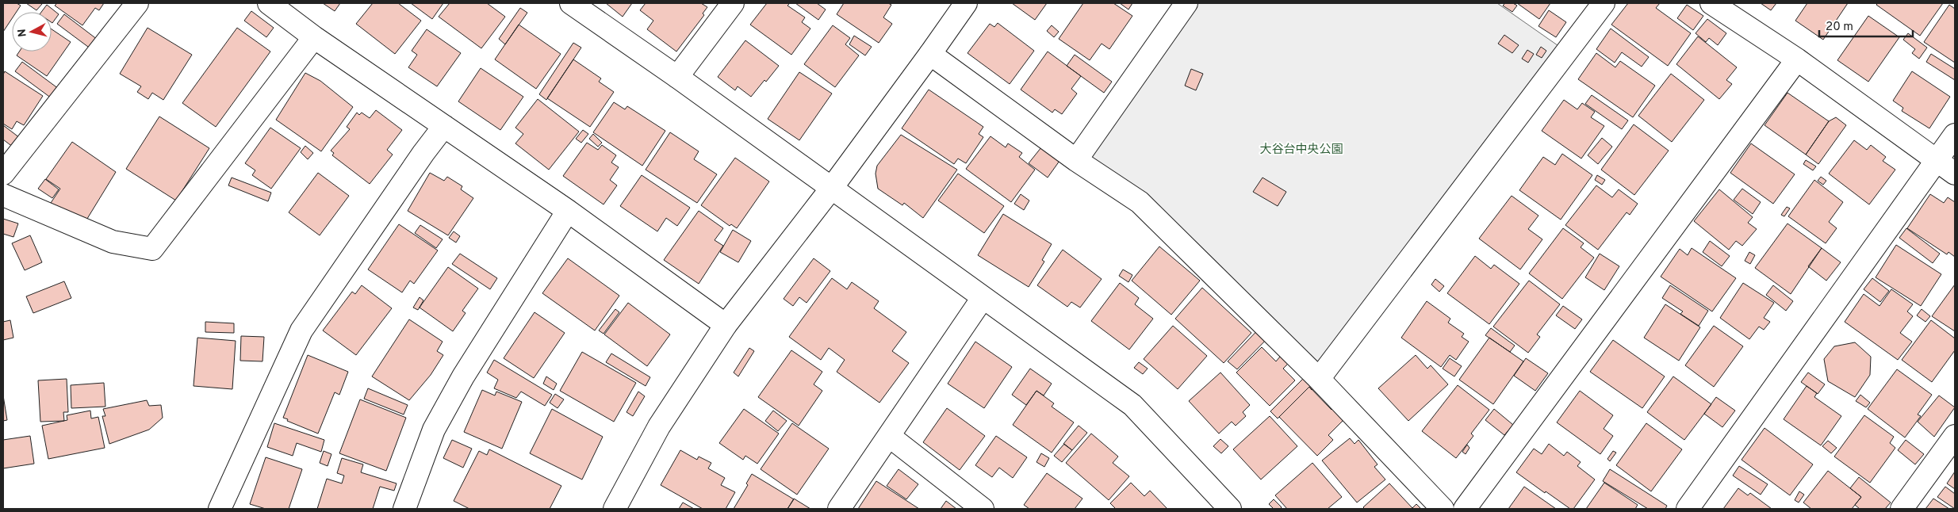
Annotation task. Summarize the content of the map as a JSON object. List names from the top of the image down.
{
  "parks": ["大谷台中央公園"],
  "scale_bar": "20 m",
  "north": "left"
}
